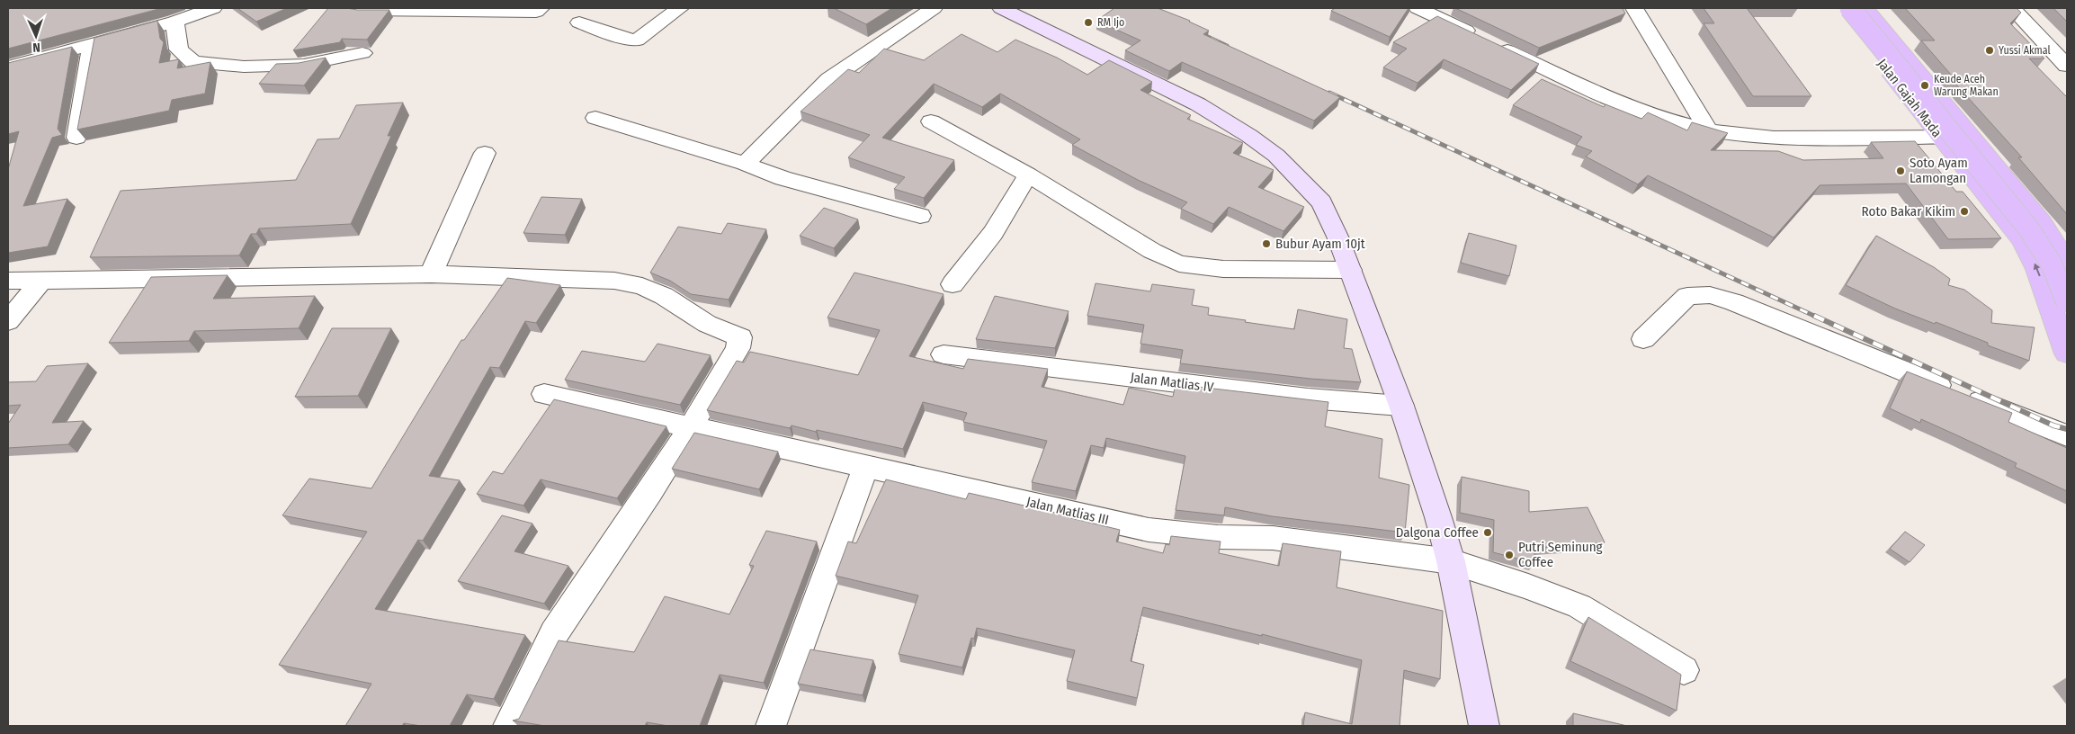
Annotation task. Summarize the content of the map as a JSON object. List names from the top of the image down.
{
  "streets": {
    "main road": ["Jalan Gajah Mada"],
    "street": ["Jalan Matlias IV", "Jalan Matlias III"]
  },
  "places": [
    "RM Ijo",
    "Yussi Akmal",
    "Keude Aceh Warung Makan",
    "Soto Ayam Lamongan",
    "Roto Bakar Kikim",
    "Bubur Ayam 10jt",
    "Dalgona Coffee",
    "Putri Seminung Coffee"
  ],
  "north": "bottom"
}
